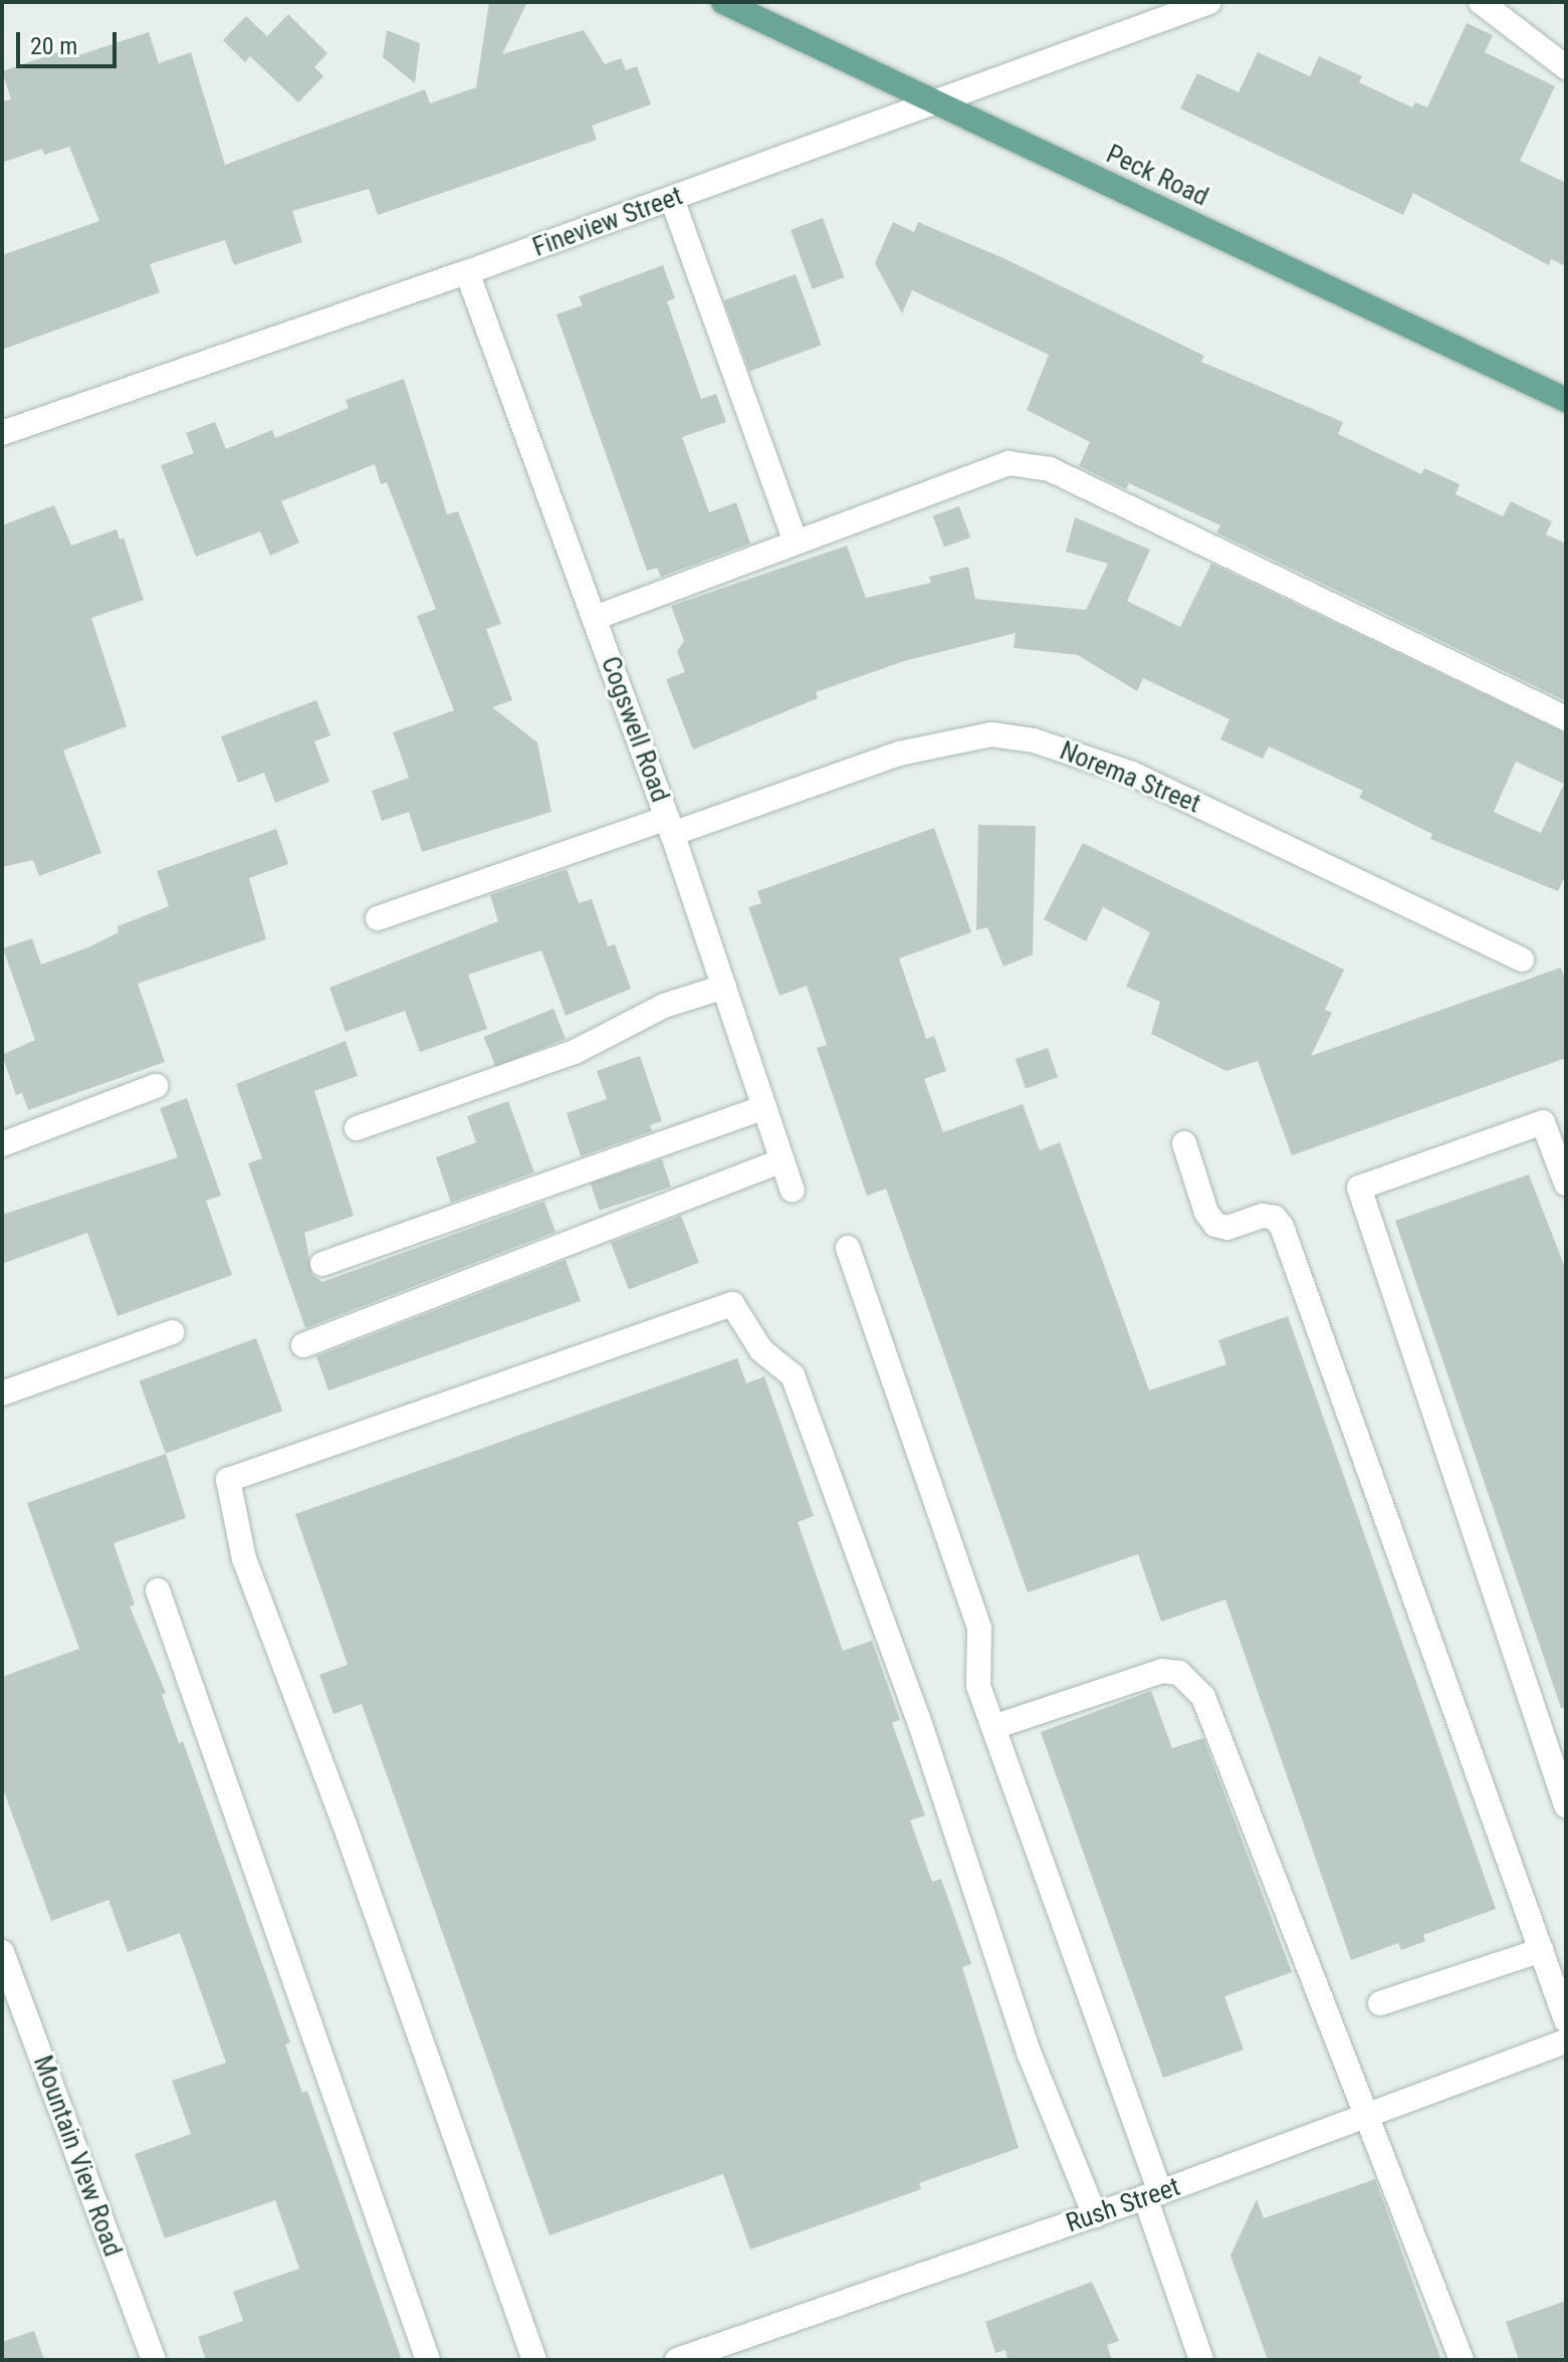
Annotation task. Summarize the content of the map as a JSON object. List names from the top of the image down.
{
  "streets": {
    "main road": ["Peck Road"],
    "street": [
      "Fineview Street",
      "Cogswell Road",
      "Norema Street",
      "Mountain View Road",
      "Rush Street"
    ]
  },
  "crossings": [
    ["Peck Road", "Fineview Street"],
    ["Fineview Street", "Cogswell Road"],
    ["Cogswell Road", "Norema Street"]
  ],
  "scale_bar": "20 m"
}
